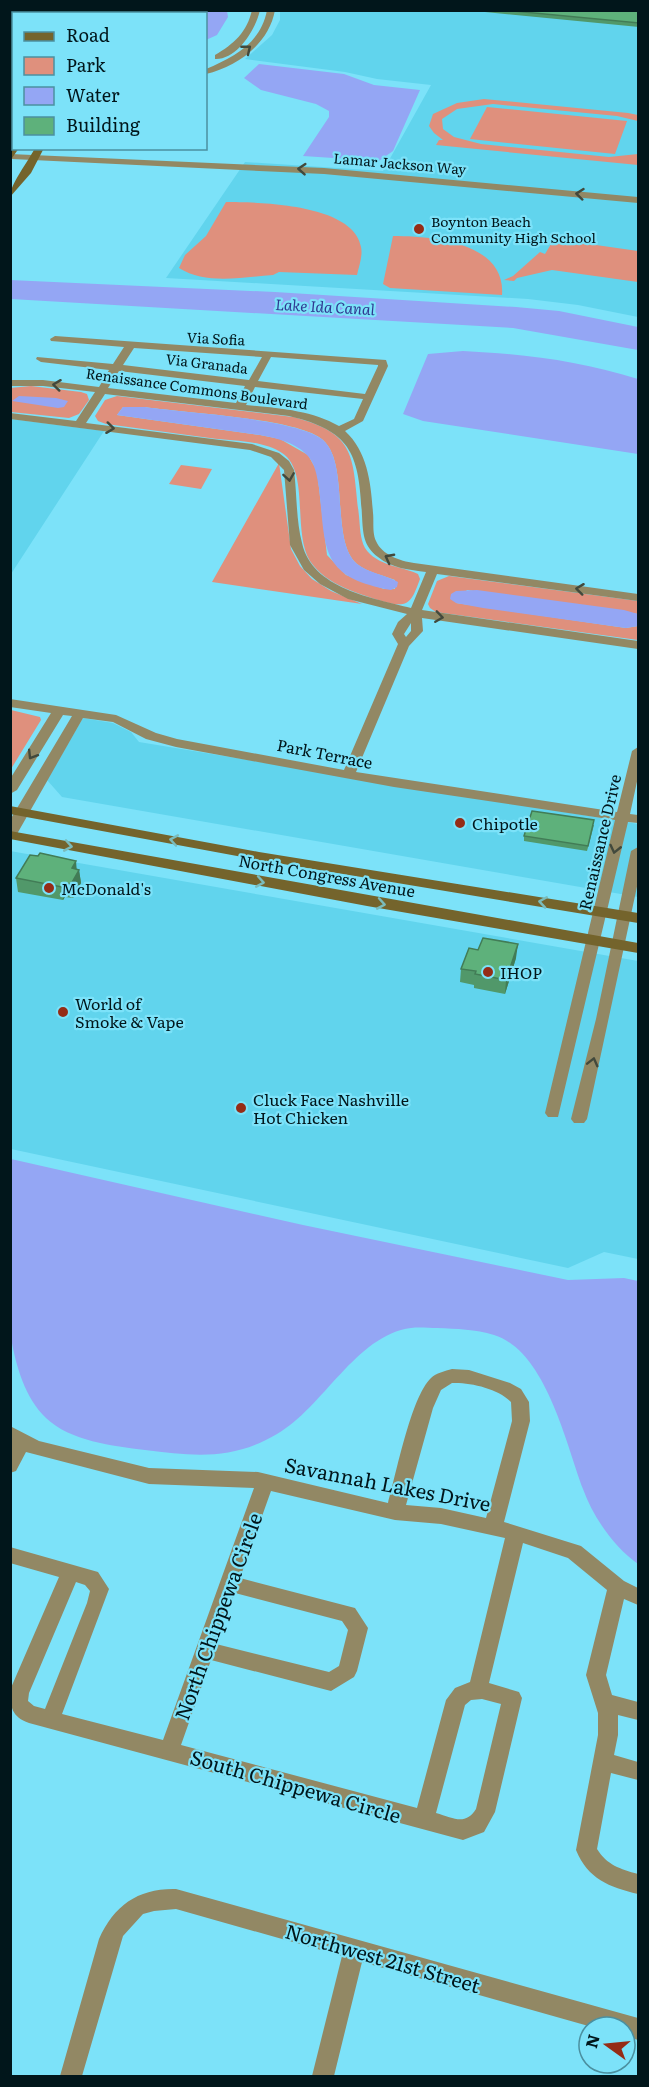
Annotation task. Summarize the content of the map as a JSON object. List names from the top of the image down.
{
  "streets": {
    "main road": ["North Congress Avenue"],
    "street": [
      "Lamar Jackson Way",
      "Via Sofia",
      "Via Granada",
      "Renaissance Commons Boulevard",
      "Park Terrace",
      "Renaissance Drive",
      "Savannah Lakes Drive",
      "North Chippewa Circle",
      "South Chippewa Circle",
      "Northwest 21st Street"
    ]
  },
  "crossings": [
    ["Via Sofia", "Via Granada"],
    ["Park Terrace", "Renaissance Drive"],
    ["Renaissance Drive", "North Congress Avenue"],
    ["Savannah Lakes Drive", "North Chippewa Circle"],
    ["North Chippewa Circle", "South Chippewa Circle"]
  ],
  "one_way": ["Lamar Jackson Way"],
  "water": ["Lake Ida Canal"],
  "places": [
    "Boynton Beach Community High School",
    "Chipotle",
    "McDonald's",
    "IHOP",
    "World of Smoke & Vape",
    "Cluck Face Nashville Hot Chicken"
  ],
  "legend": [
    "Road",
    "Park",
    "Water",
    "Building"
  ],
  "north": "left"
}
